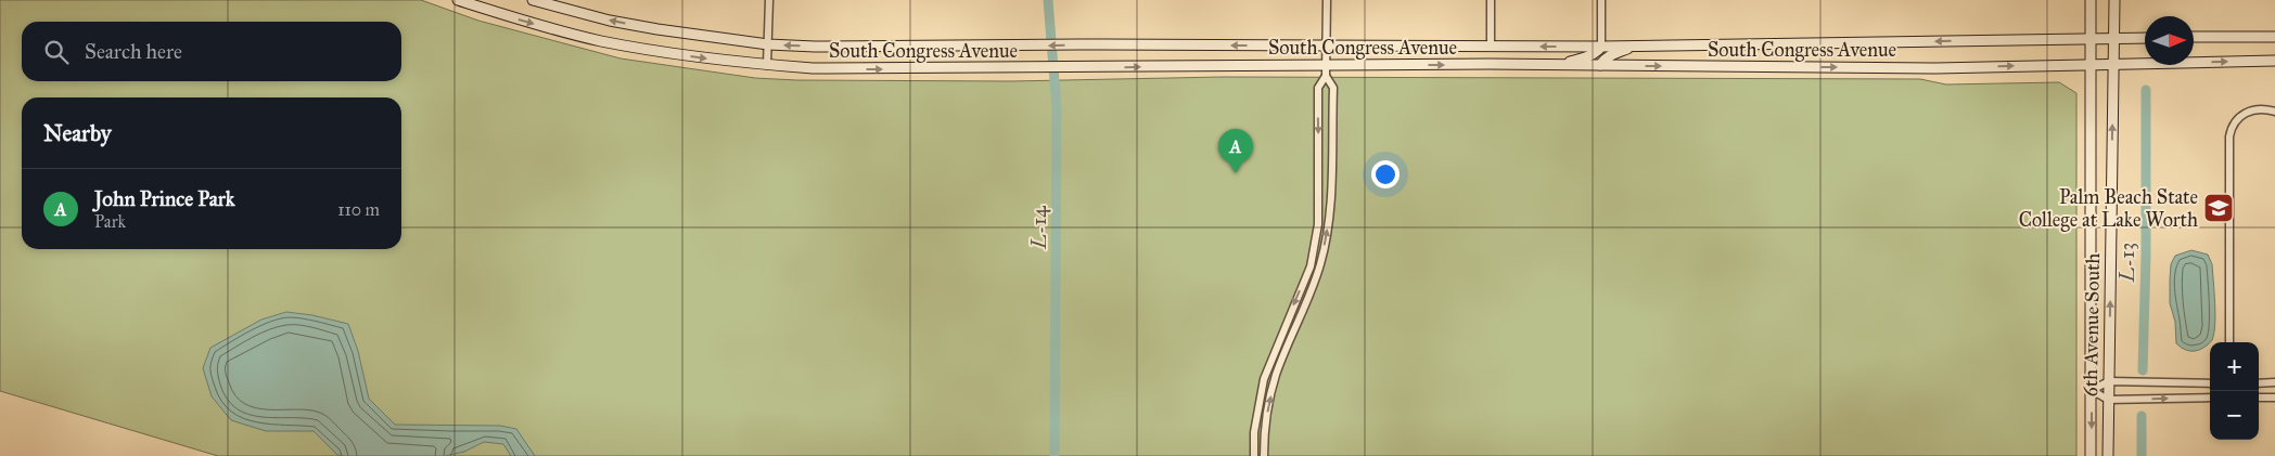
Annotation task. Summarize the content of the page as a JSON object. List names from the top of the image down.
{
  "streets": {
    "main road": ["South Congress Avenue", "6th Avenue South"]
  },
  "crossings": [
    ["South Congress Avenue", "6th Avenue South"]
  ],
  "water": ["L-14", "L-13"],
  "places": {
    "school or university": ["Palm Beach State College at Lake Worth"]
  },
  "north": "right",
  "page": {
    "search": "Search here",
    "heading": "Nearby",
    "pins": "A",
    "list": [
      {
        "mark": "A",
        "name": "John Prince Park",
        "note": "Park",
        "value": "110 m"
      }
    ],
    "map_buttons": ["+", "−"]
  }
}
